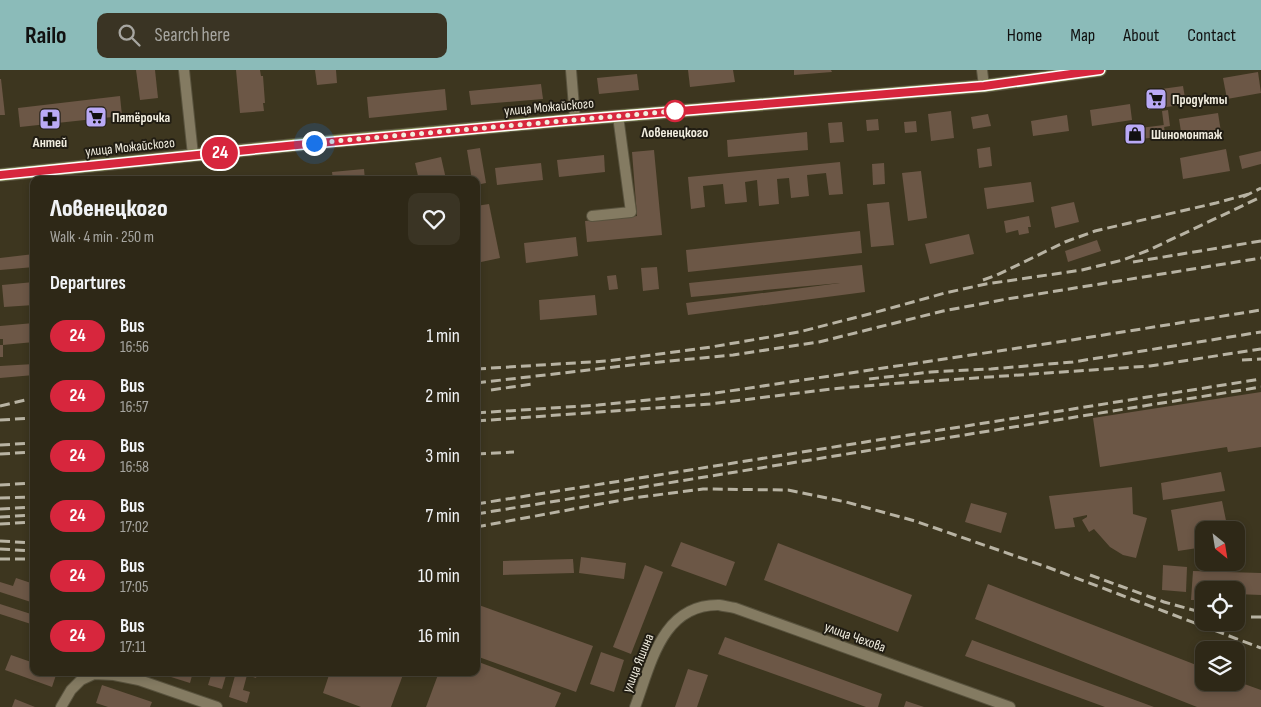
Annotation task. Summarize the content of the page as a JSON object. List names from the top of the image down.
{
  "streets": {
    "main road": ["улица Можайского"],
    "street": ["улица Чехова", "улица Яшина"]
  },
  "crossings": [
    ["улица Чехова", "улица Яшина"]
  ],
  "places": {
    "supermarket": ["Продукты", "Пятёрочка"],
    "other": ["Ловенецкого"],
    "pharmacy": ["Антей"],
    "shop": ["Шиномонтаж"]
  },
  "lines": ["bus line 24"],
  "north": "bottom right",
  "page": {
    "header": "Railo",
    "search": "Search here",
    "nav": [
      "Home",
      "Map",
      "About",
      "Contact"
    ],
    "on_map": "24",
    "heading": [
      ["Ловенецкого", "Walk · 4 min · 250 m"],
      "Departures"
    ],
    "list": [
      {
        "mark": "24",
        "name": "Bus",
        "note": "16:56",
        "value": "1 min"
      },
      {
        "mark": "24",
        "name": "Bus",
        "note": "16:57",
        "value": "2 min"
      },
      {
        "mark": "24",
        "name": "Bus",
        "note": "16:58",
        "value": "3 min"
      },
      {
        "mark": "24",
        "name": "Bus",
        "note": "17:02",
        "value": "7 min"
      },
      {
        "mark": "24",
        "name": "Bus",
        "note": "17:05",
        "value": "10 min"
      },
      {
        "mark": "24",
        "name": "Bus",
        "note": "17:11",
        "value": "16 min"
      }
    ]
  }
}
